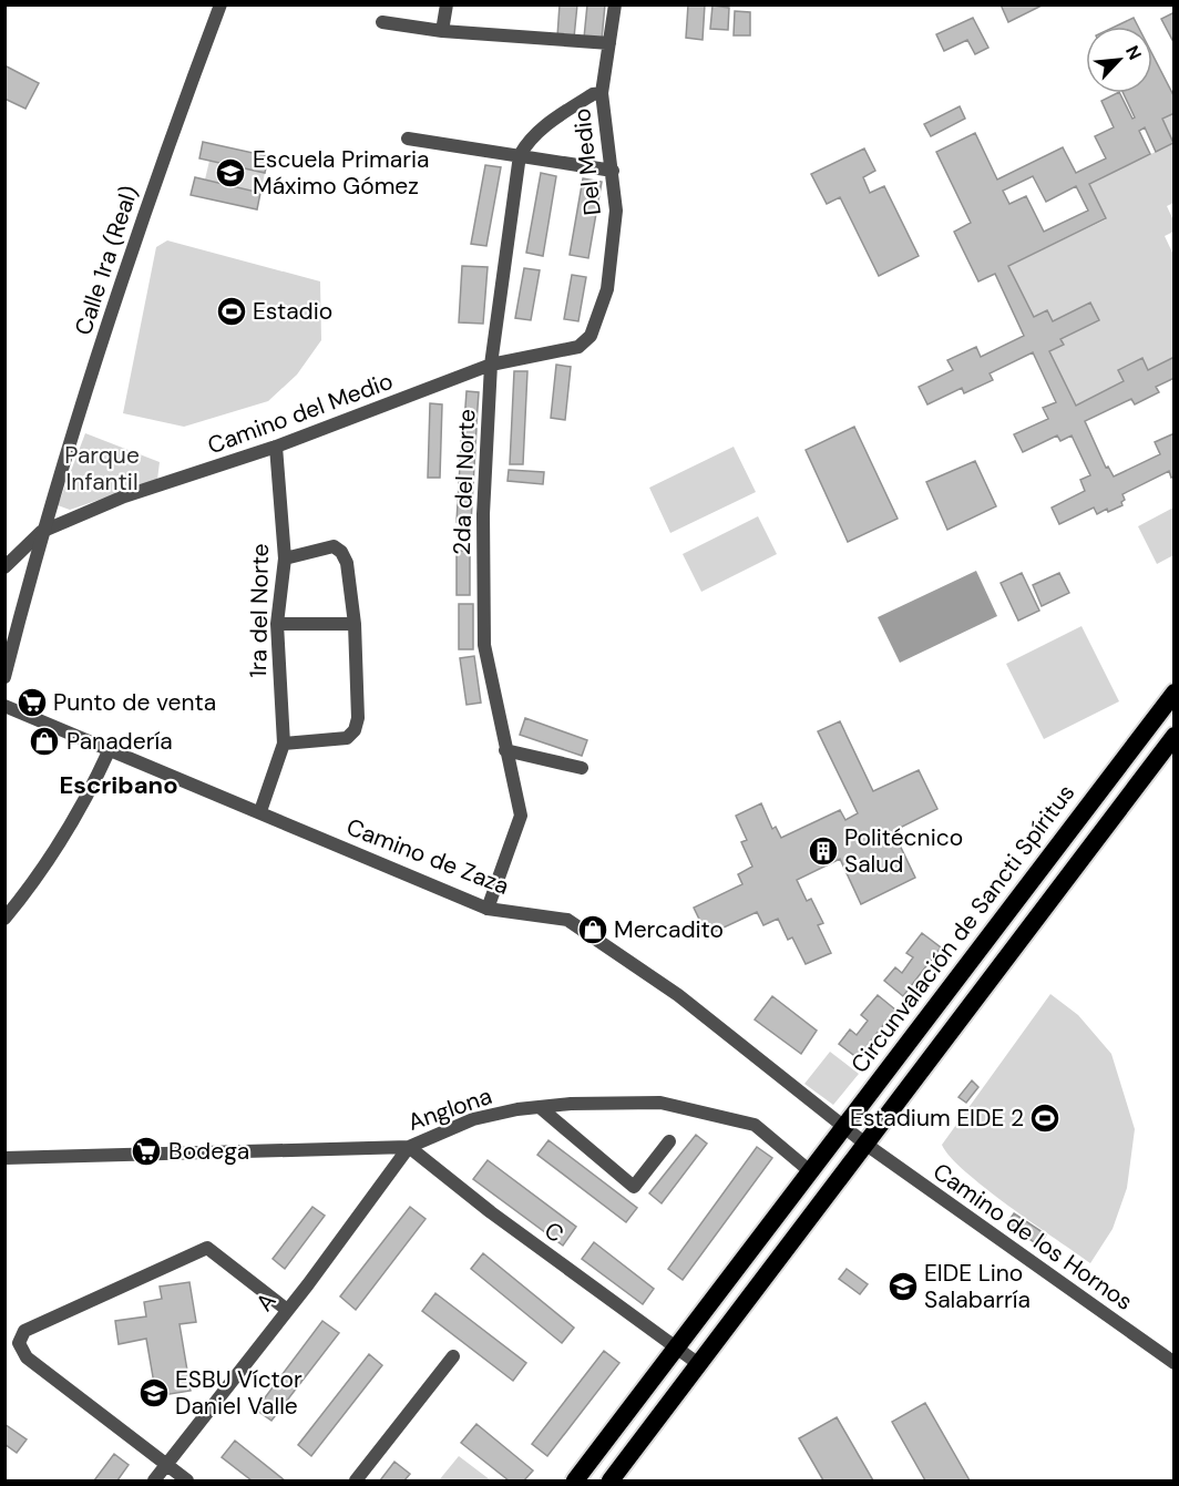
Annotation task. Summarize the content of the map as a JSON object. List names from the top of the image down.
{
  "streets": {
    "highway": ["Circunvalación de Sancti Spíritus"],
    "street": [
      "Del Medio",
      "Calle 1ra (Real)",
      "Camino del Medio",
      "2da del Norte",
      "1ra del Norte",
      "Camino de Zaza",
      "Anglona",
      "C",
      "Camino de los Hornos",
      "A"
    ]
  },
  "crossings": [
    ["Del Medio", "Camino del Medio"],
    ["Calle 1ra (Real)", "Camino del Medio"],
    ["Camino del Medio", "2da del Norte"],
    ["Camino del Medio", "1ra del Norte"],
    ["2da del Norte", "Camino de Zaza"],
    ["1ra del Norte", "Camino de Zaza"],
    ["Camino de Zaza", "Circunvalación de Sancti Spíritus"],
    ["Camino de Zaza", "Camino de los Hornos"],
    ["Circunvalación de Sancti Spíritus", "Anglona"],
    ["Circunvalación de Sancti Spíritus", "C"],
    ["Anglona", "C"],
    ["Anglona", "A"],
    ["C", "A"]
  ],
  "districts": ["Escribano"],
  "parks": ["Parque Infantil"],
  "places": {
    "school or university": ["Escuela Primaria Máximo Gómez", "EIDE Lino Salabarría", "ESBU Víctor Daniel Valle"],
    "sports": ["Estadio", "Estadium EIDE 2"],
    "supermarket": ["Punto de venta", "Bodega"],
    "shop": ["Panadería", "Mercadito"],
    "building": ["Politécnico Salud"]
  },
  "north": "top right"
}
